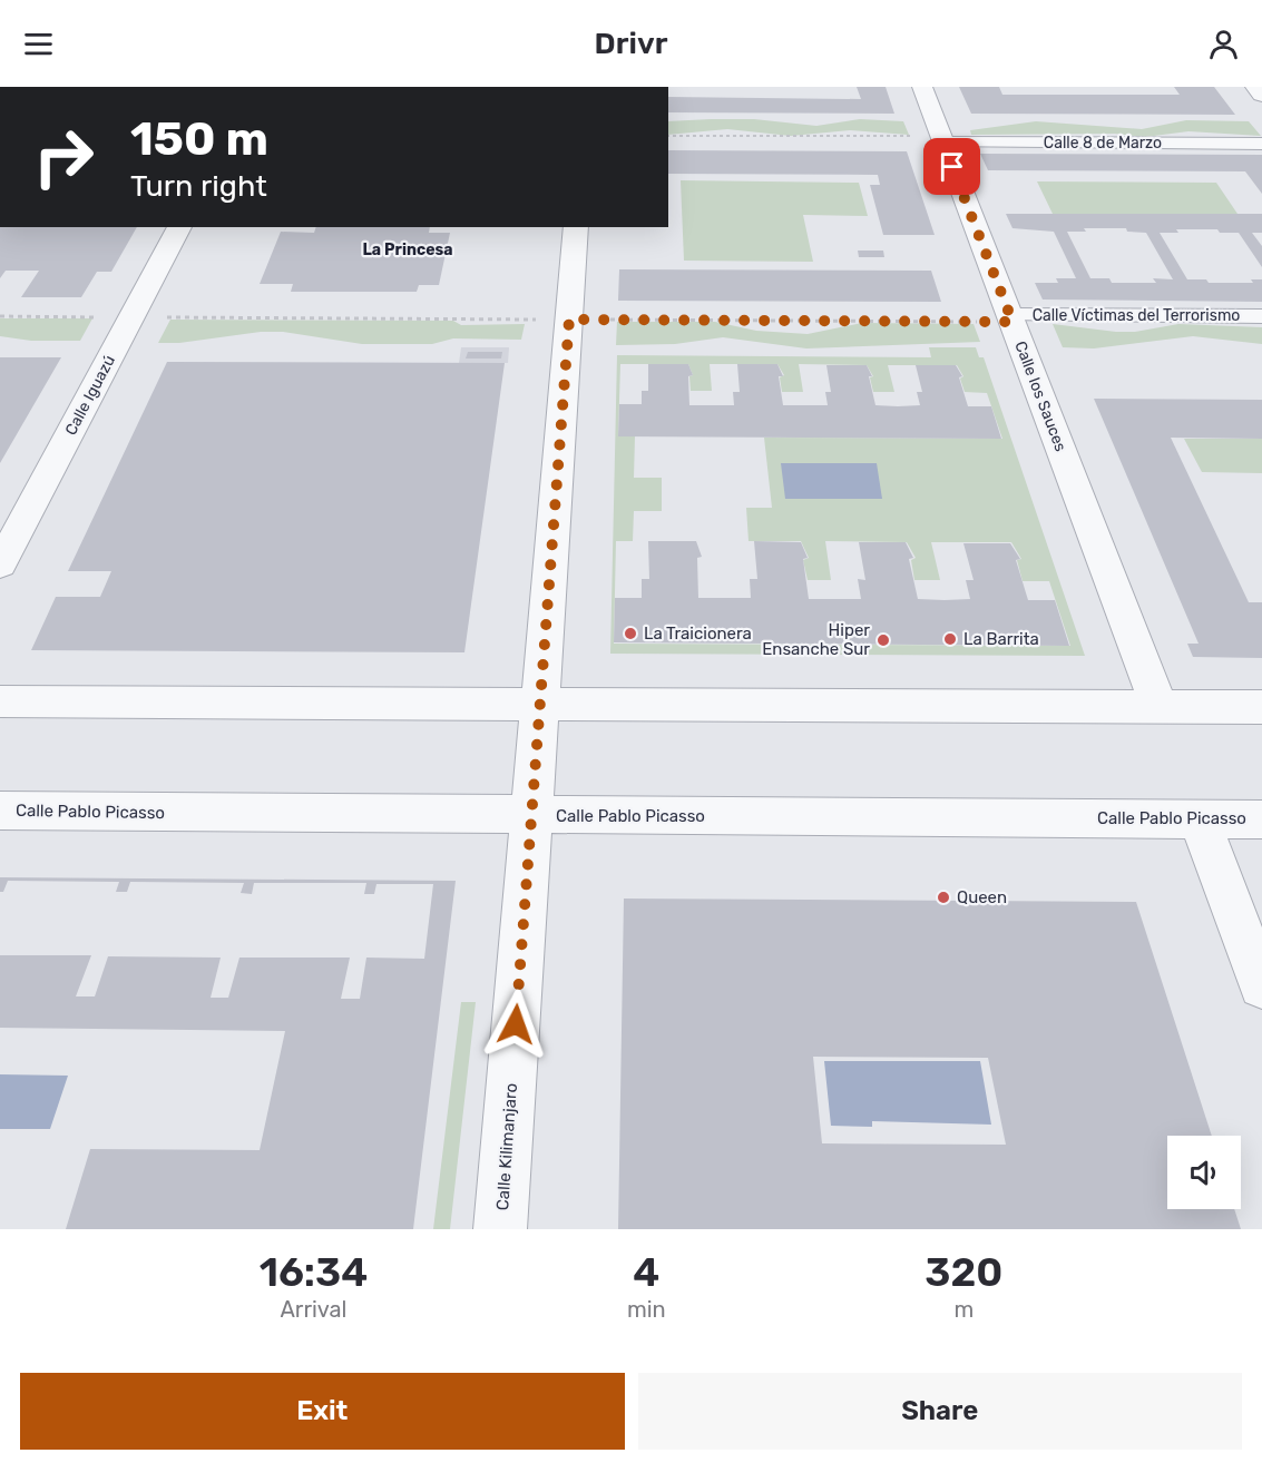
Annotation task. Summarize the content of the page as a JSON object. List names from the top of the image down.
{
  "streets": {
    "street": [
      "Calle 8 de Marzo",
      "Calle Víctimas del Terrorismo",
      "Calle Iguazú",
      "Calle los Sauces",
      "Calle Pablo Picasso",
      "Calle Kilimanjaro"
    ]
  },
  "crossings": [
    ["Calle 8 de Marzo", "Calle los Sauces"],
    ["Calle Víctimas del Terrorismo", "Calle los Sauces"],
    ["Calle Pablo Picasso", "Calle Kilimanjaro"]
  ],
  "districts": ["La Princesa"],
  "places": [
    "La Traicionera",
    "La Barrita",
    "Hiper Ensanche Sur",
    "Queen"
  ],
  "page": {
    "header": "Drivr",
    "turn": ["150 m", "Turn right"],
    "eta": [
      "16:34",
      "Arrival",
      "4",
      "min",
      "320",
      "m"
    ],
    "buttons": ["Exit", "Share"]
  }
}
